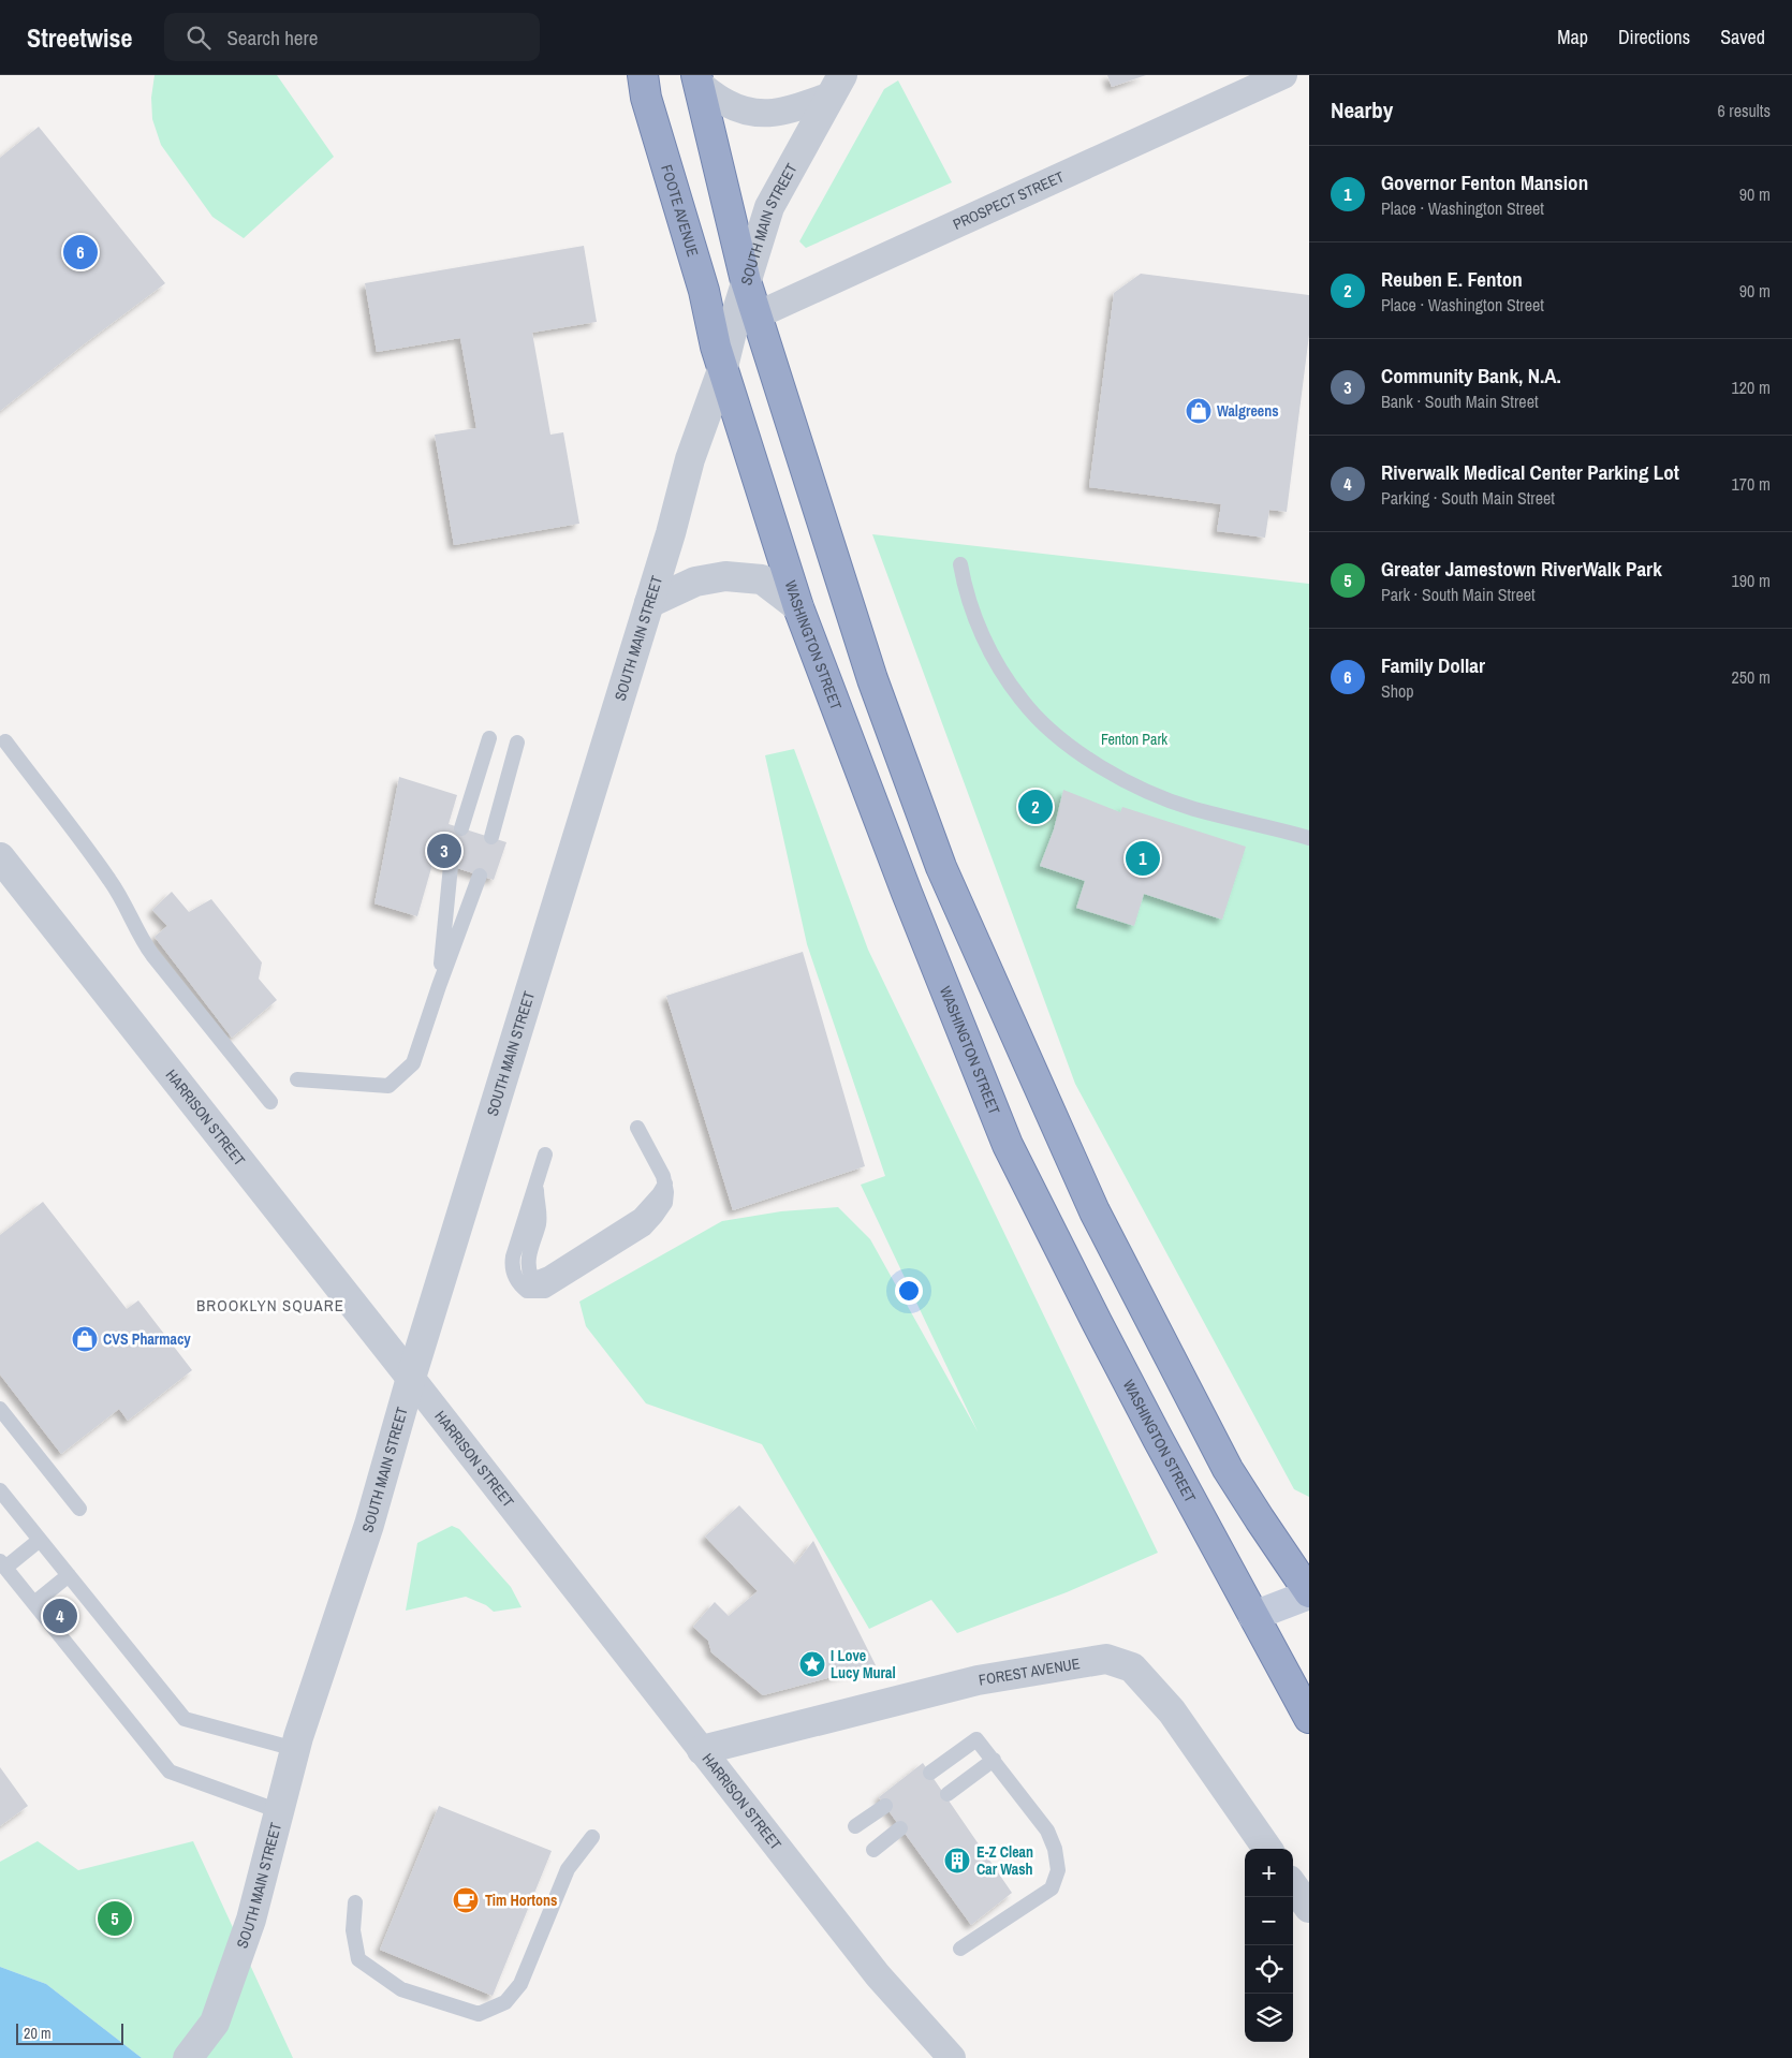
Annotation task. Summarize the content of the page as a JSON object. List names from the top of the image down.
{
  "streets": {
    "highway": ["FOOTE AVENUE", "WASHINGTON STREET"],
    "street": [
      "PROSPECT STREET",
      "SOUTH MAIN STREET",
      "HARRISON STREET",
      "FOREST AVENUE"
    ]
  },
  "crossings": [
    ["PROSPECT STREET", "FOOTE AVENUE"],
    ["PROSPECT STREET", "SOUTH MAIN STREET"],
    ["PROSPECT STREET", "WASHINGTON STREET"],
    ["FOOTE AVENUE", "SOUTH MAIN STREET"],
    ["FOOTE AVENUE", "WASHINGTON STREET"],
    ["SOUTH MAIN STREET", "WASHINGTON STREET"],
    ["SOUTH MAIN STREET", "HARRISON STREET"],
    ["HARRISON STREET", "FOREST AVENUE"]
  ],
  "districts": ["BROOKLYN SQUARE"],
  "parks": ["Fenton Park"],
  "places": {
    "shop": ["Walgreens", "CVS Pharmacy"],
    "place": ["I Love Lucy Mural"],
    "building": ["E-Z Clean Car Wash"],
    "cafe": ["Tim Hortons"]
  },
  "scale_bar": "20 m",
  "page": {
    "header": "Streetwise",
    "search": "Search here",
    "nav": ["Map", "Directions", "Saved"],
    "heading": ["Nearby", "6 results"],
    "list": [
      {
        "mark": "1",
        "name": "Governor Fenton Mansion",
        "note": "Place · Washington Street",
        "value": "90 m"
      },
      {
        "mark": "2",
        "name": "Reuben E. Fenton",
        "note": "Place · Washington Street",
        "value": "90 m"
      },
      {
        "mark": "3",
        "name": "Community Bank, N.A.",
        "note": "Bank · South Main Street",
        "value": "120 m"
      },
      {
        "mark": "4",
        "name": "Riverwalk Medical Center Parking Lot",
        "note": "Parking · South Main Street",
        "value": "170 m"
      },
      {
        "mark": "5",
        "name": "Greater Jamestown RiverWalk Park",
        "note": "Park · South Main Street",
        "value": "190 m"
      },
      {
        "mark": "6",
        "name": "Family Dollar",
        "note": "Shop",
        "value": "250 m"
      }
    ],
    "pins": [
      "6",
      "2",
      "3",
      "1",
      "4",
      "5"
    ],
    "map_buttons": ["+", "−"],
    "scale": "20 m"
  }
}
